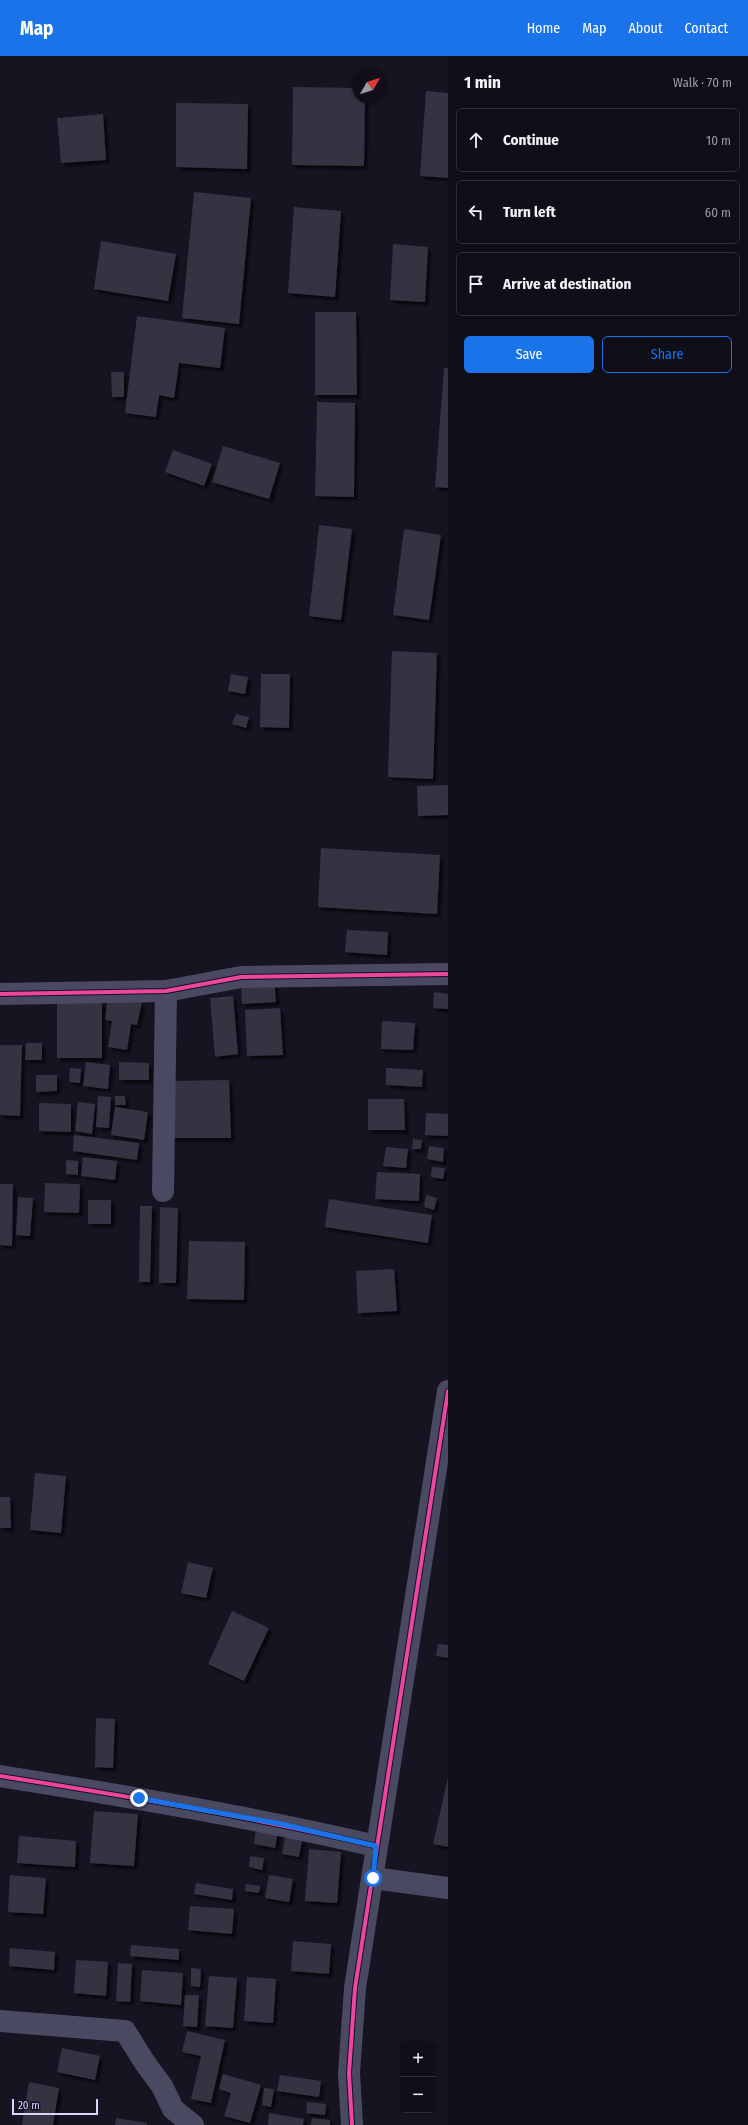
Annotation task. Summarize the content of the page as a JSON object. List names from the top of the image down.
{
  "scale_bar": "20 m",
  "north": "top right",
  "page": {
    "header": "Map",
    "nav": [
      "Home",
      "Map",
      "About",
      "Contact"
    ],
    "heading": ["1 min", "Walk · 70 m"],
    "list": [
      ["Continue", "10 m"],
      ["Turn left", "60 m"],
      "Arrive at destination"
    ],
    "buttons": ["Save", "Share"],
    "map_buttons": ["+", "−"],
    "scale": "20 m"
  }
}
